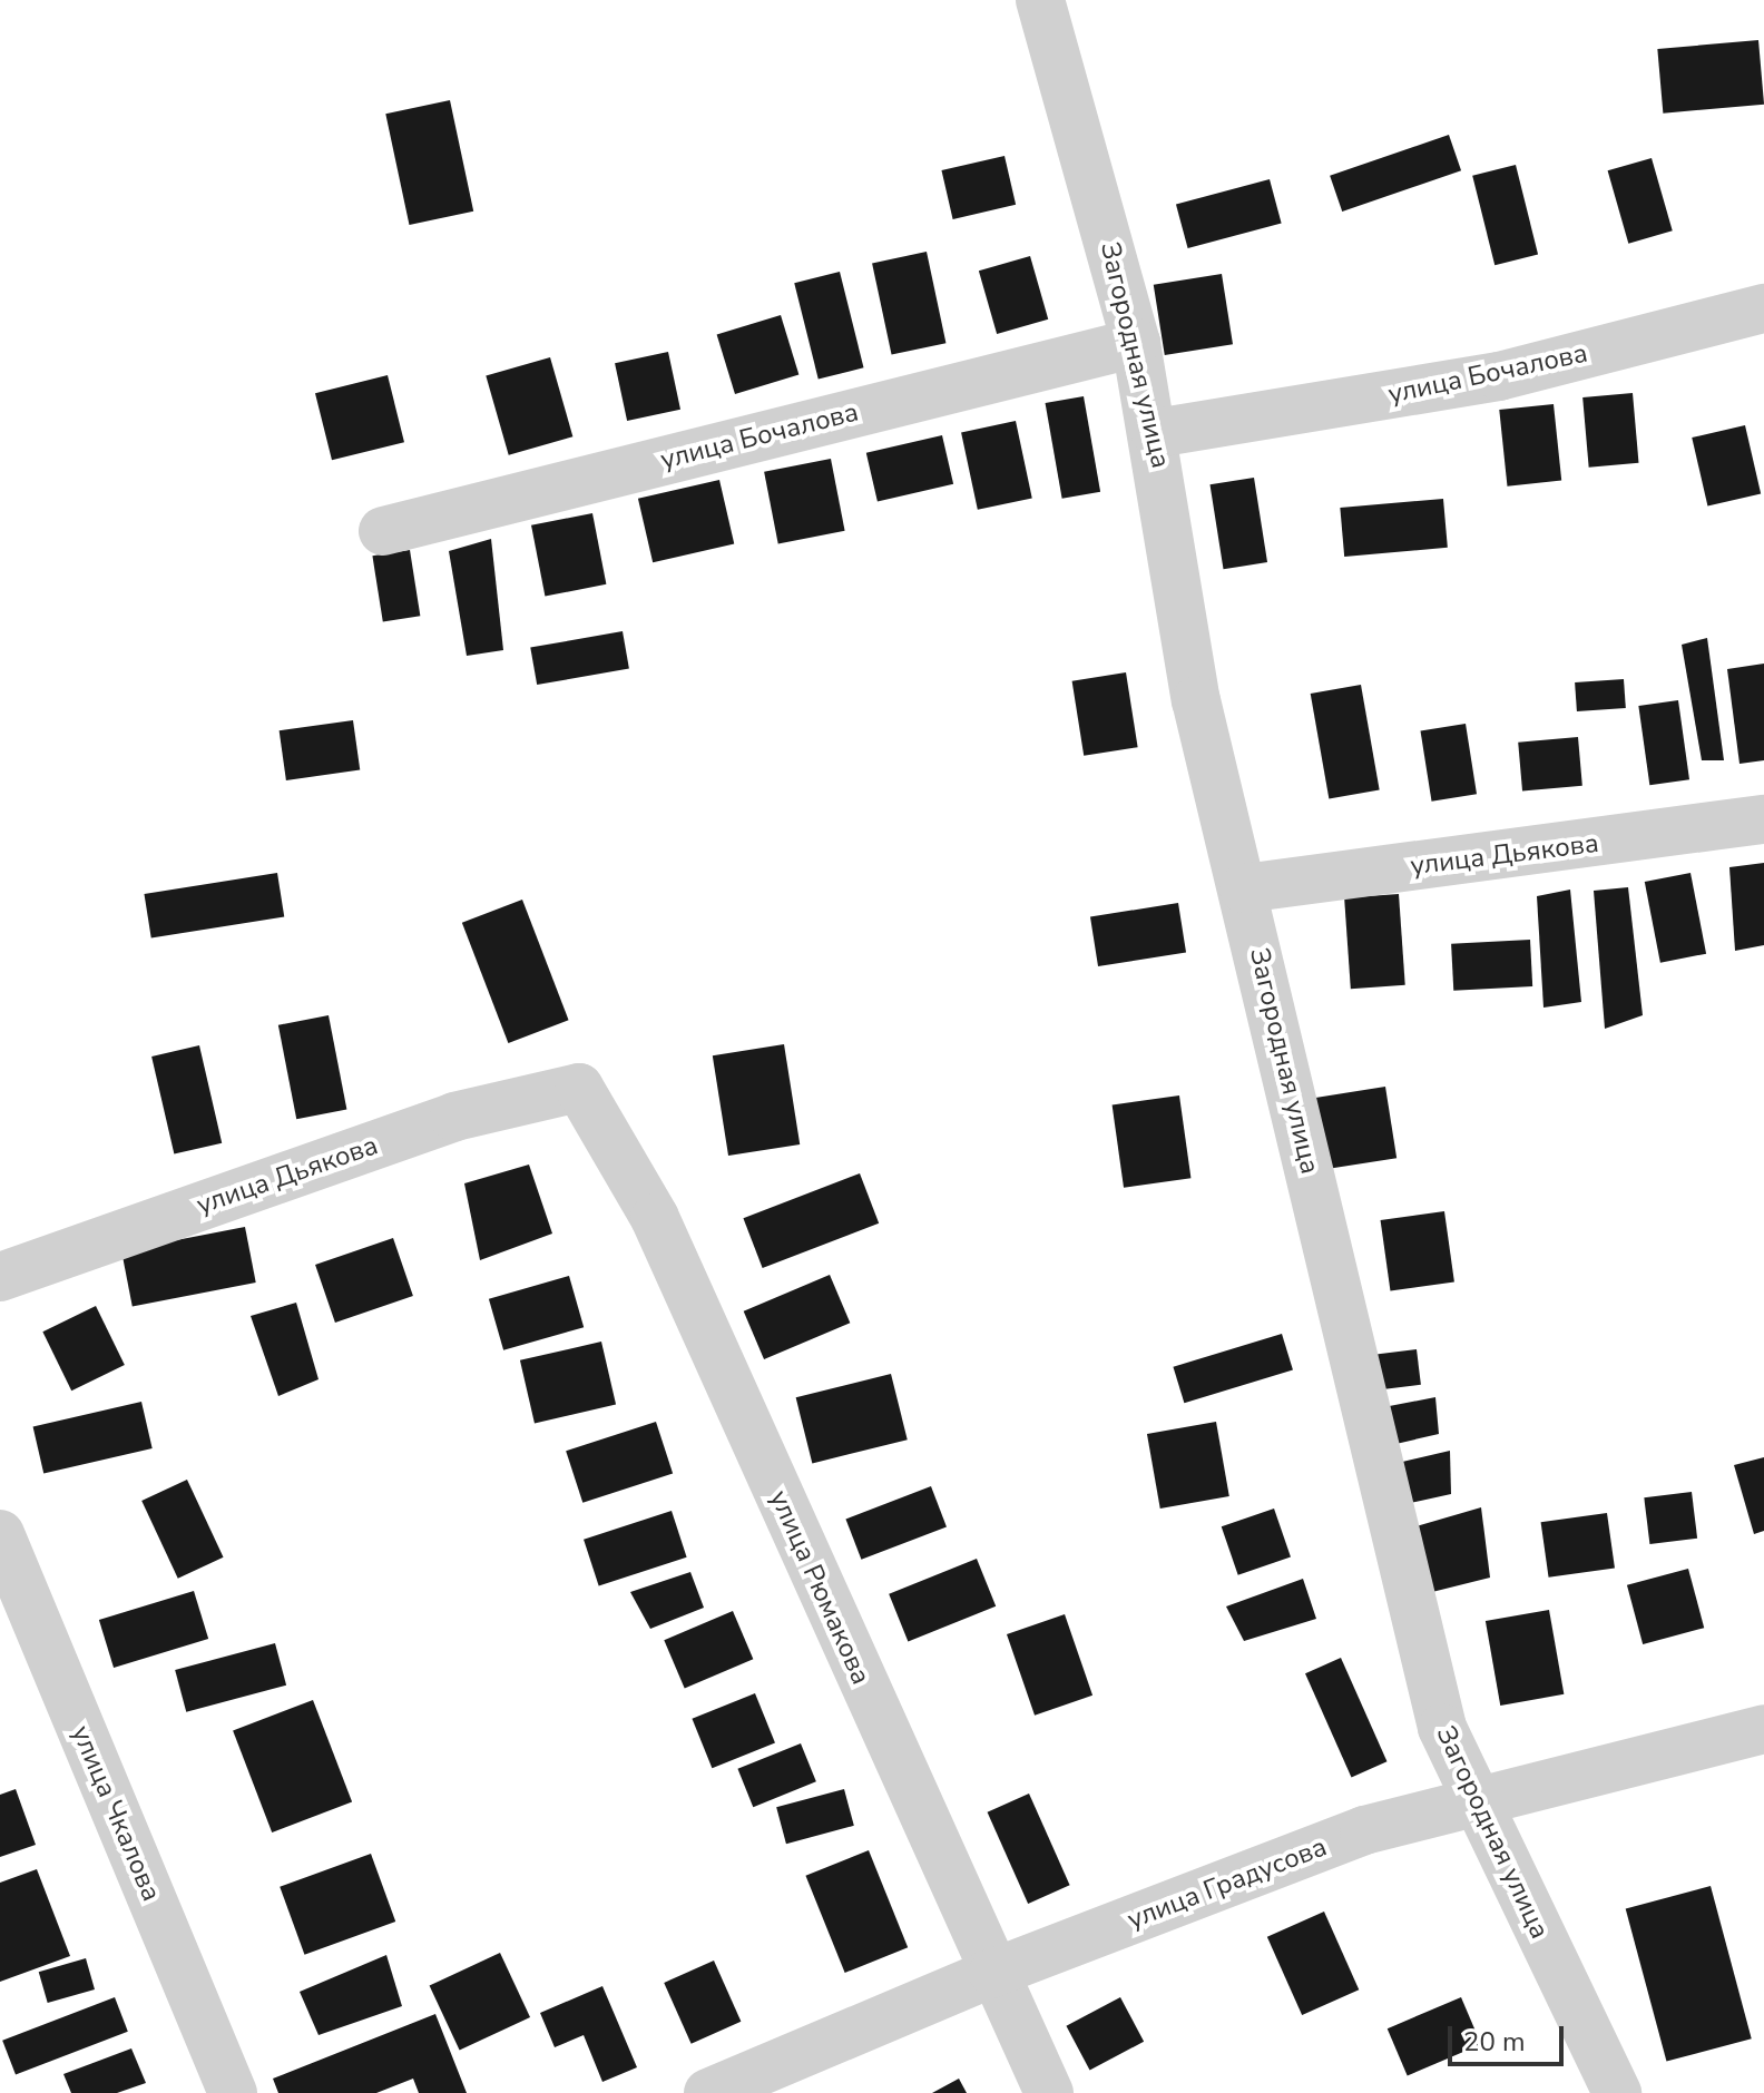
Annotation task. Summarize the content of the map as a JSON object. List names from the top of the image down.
{
  "streets": {
    "street": [
      "Загородная улица",
      "улица Бочалова",
      "улица Дьякова",
      "улица Рюмакова",
      "улица Чкалова",
      "улица Градусова"
    ]
  },
  "crossings": [
    ["Загородная улица", "улица Бочалова"],
    ["Загородная улица", "улица Дьякова"],
    ["Загородная улица", "улица Градусова"],
    ["улица Дьякова", "улица Рюмакова"],
    ["улица Рюмакова", "улица Градусова"]
  ],
  "scale_bar": "20 m"
}
